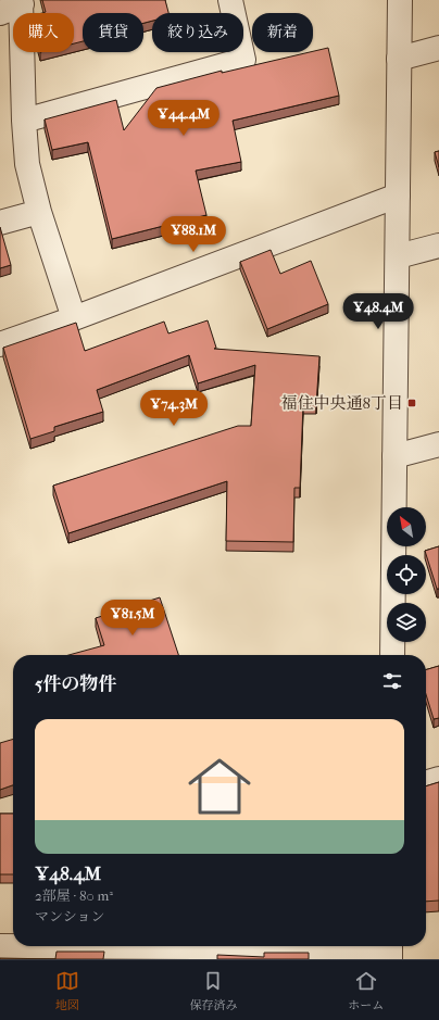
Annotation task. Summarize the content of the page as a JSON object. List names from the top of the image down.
{
  "places": {
    "transit": ["福住中央通8丁目"]
  },
  "north": "top left",
  "page": {
    "chip": [
      "購入",
      "賃貸",
      "絞り込み",
      "新着"
    ],
    "price": [
      "¥44.4M",
      "¥88.1M",
      "¥48.4M",
      "¥74.3M",
      "¥81.5M"
    ],
    "heading": "5件の物件",
    "list": [
      {
        "name": "¥48.4M",
        "note": "2部屋 · 80 m² · マンション"
      }
    ],
    "tabs": ["地図", "保存済み", "ホーム"]
  }
}
